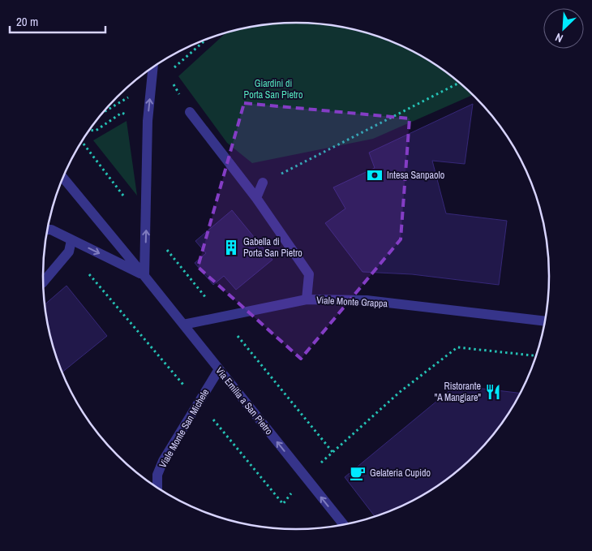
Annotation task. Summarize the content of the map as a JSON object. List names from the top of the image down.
{
  "streets": {
    "street": ["Viale Monte Grappa", "Via Emilia a San Pietro", "Viale Monte San Michele"]
  },
  "crossings": [
    ["Viale Monte Grappa", "Via Emilia a San Pietro"],
    ["Via Emilia a San Pietro", "Viale Monte San Michele"]
  ],
  "parks": ["Giardini di Porta San Pietro"],
  "places": {
    "bank": ["Intesa Sanpaolo"],
    "building": ["Gabella di Porta San Pietro"],
    "restaurant": ["Ristorante \"A Mangiare\""],
    "cafe": ["Gelateria Cupido"]
  },
  "scale_bar": "20 m",
  "north": "bottom left"
}
